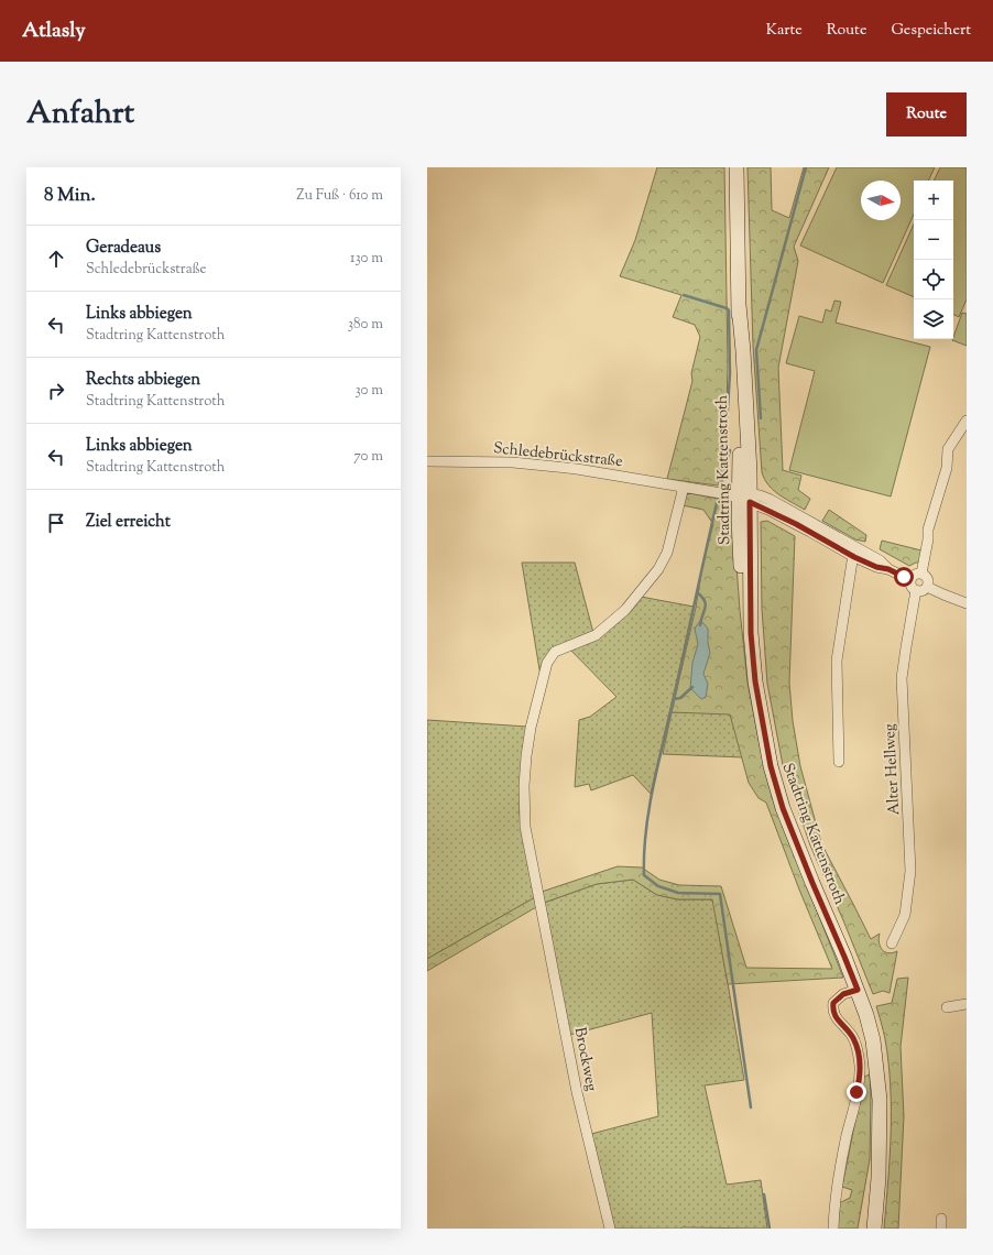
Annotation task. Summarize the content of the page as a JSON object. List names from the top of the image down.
{
  "streets": {
    "main road": ["Stadtring Kattenstroth"],
    "street": ["Schledebrückstraße", "Alter Hellweg", "Brockweg"]
  },
  "crossings": [
    ["Schledebrückstraße", "Stadtring Kattenstroth"],
    ["Schledebrückstraße", "Alter Hellweg"],
    ["Schledebrückstraße", "Brockweg"]
  ],
  "north": "right",
  "page": {
    "header": "Atlasly",
    "nav": ["Karte", "Route", "Gespeichert"],
    "title": "Anfahrt",
    "buttons": "Route",
    "heading": ["8 Min.", "Zu Fuß · 610 m"],
    "map_buttons": ["+", "−"],
    "list": [
      ["Geradeaus", "Schledebrückstraße", "130 m"],
      ["Links abbiegen", "Stadtring Kattenstroth", "380 m"],
      ["Rechts abbiegen", "Stadtring Kattenstroth", "30 m"],
      ["Links abbiegen", "Stadtring Kattenstroth", "70 m"],
      "Ziel erreicht"
    ]
  }
}
